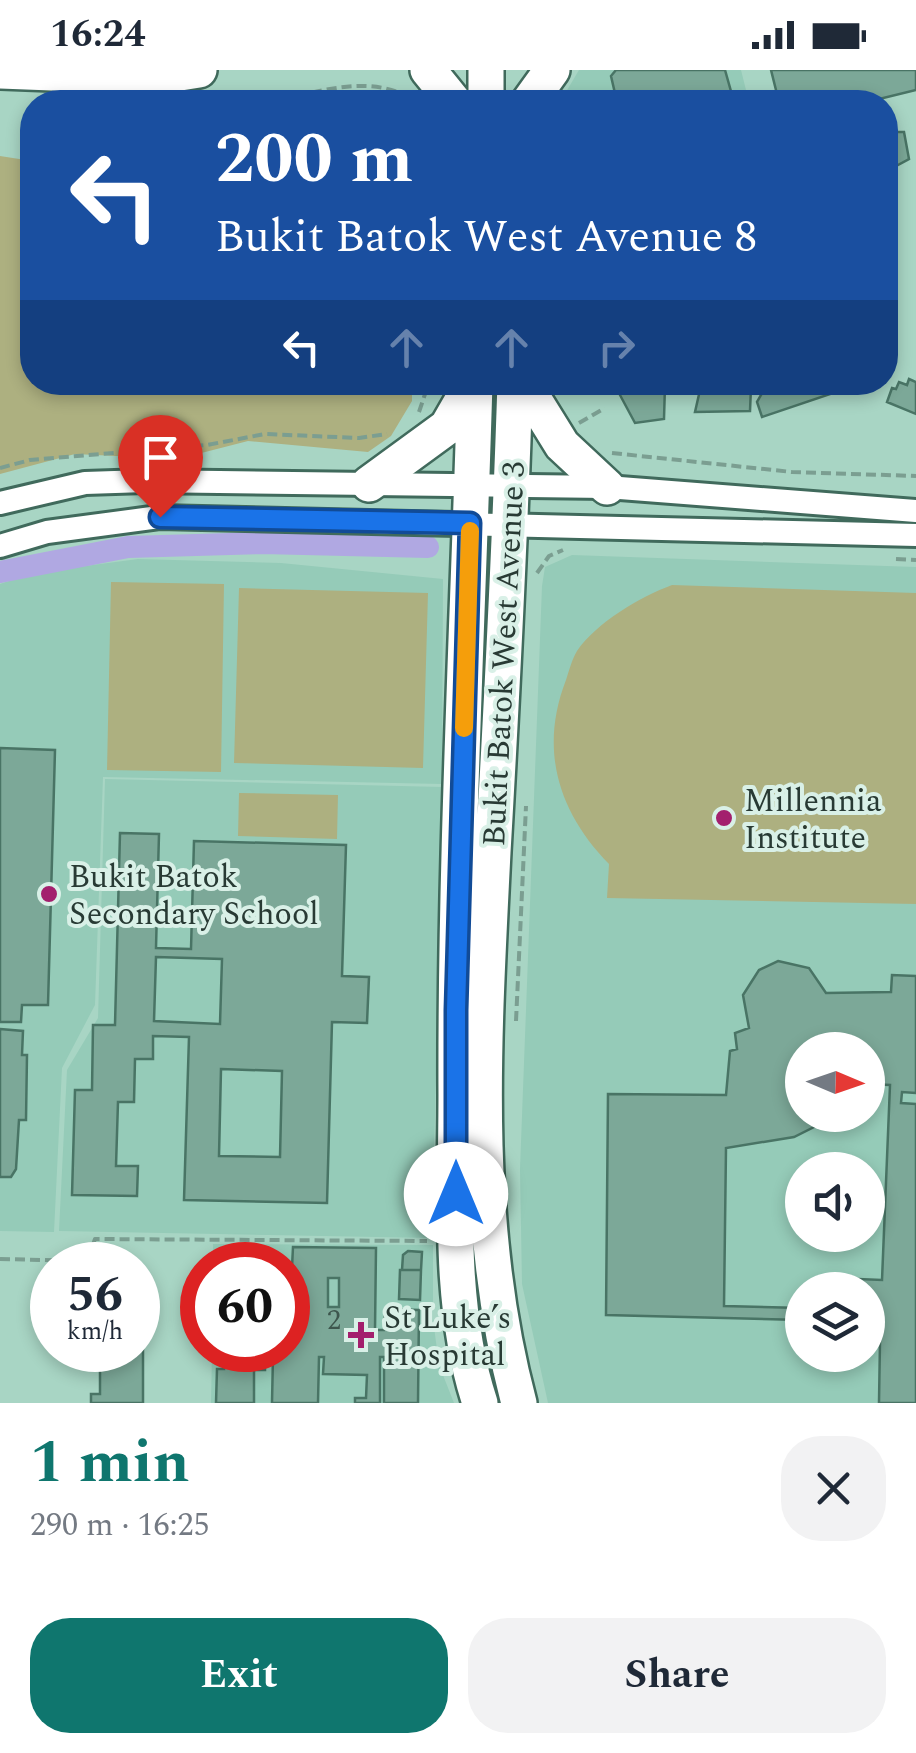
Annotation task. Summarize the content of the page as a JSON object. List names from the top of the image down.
{
  "streets": {
    "main road": ["Bukit Batok West Avenue 3"]
  },
  "places": {
    "other": ["Millennia Institute", "Bukit Batok Secondary School"],
    "health": ["St Luke’s Hospital"]
  },
  "house_numbers": ["2"],
  "north": "right",
  "page": {
    "status": "16:24",
    "turn": ["200 m", "Bukit Batok West Avenue 8"],
    "speed": "56 km/h",
    "limit": "60",
    "heading": ["1 min", "290 m · 16:25"],
    "buttons": ["Exit", "Share"]
  }
}
